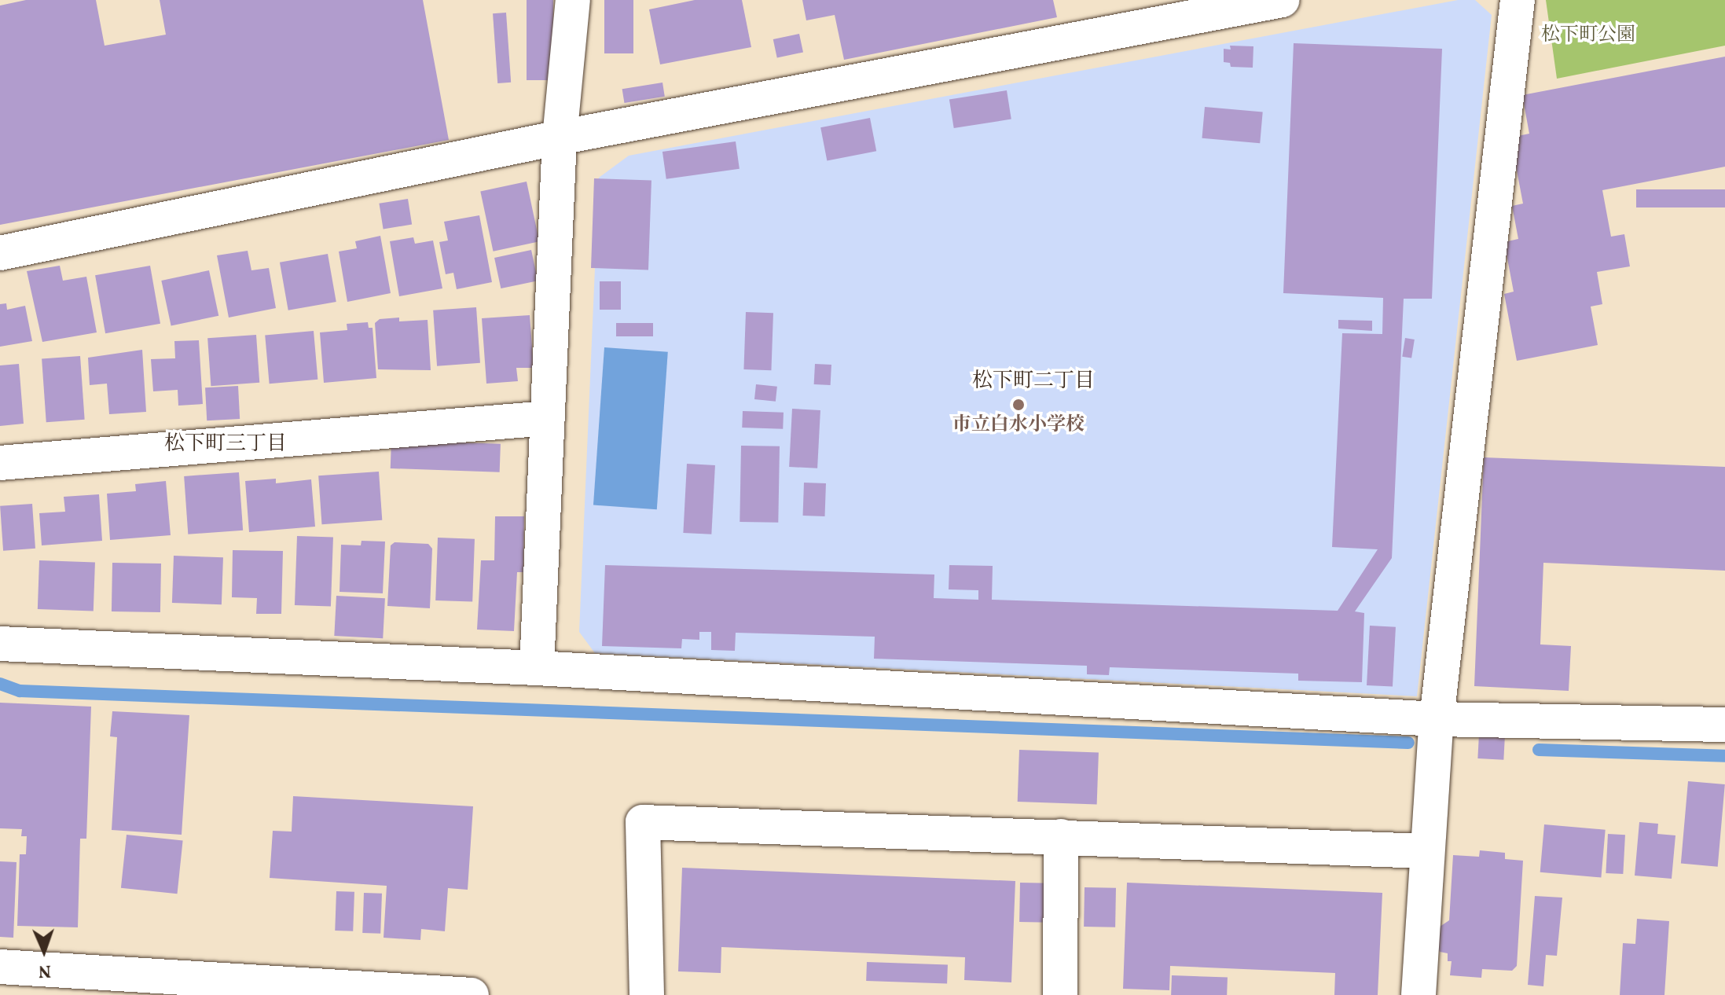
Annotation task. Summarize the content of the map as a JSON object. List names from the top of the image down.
{
  "districts": ["松下町二丁目", "松下町三丁目"],
  "parks": ["松下町公園"],
  "places": ["市立白水小学校"],
  "north": "bottom"
}
